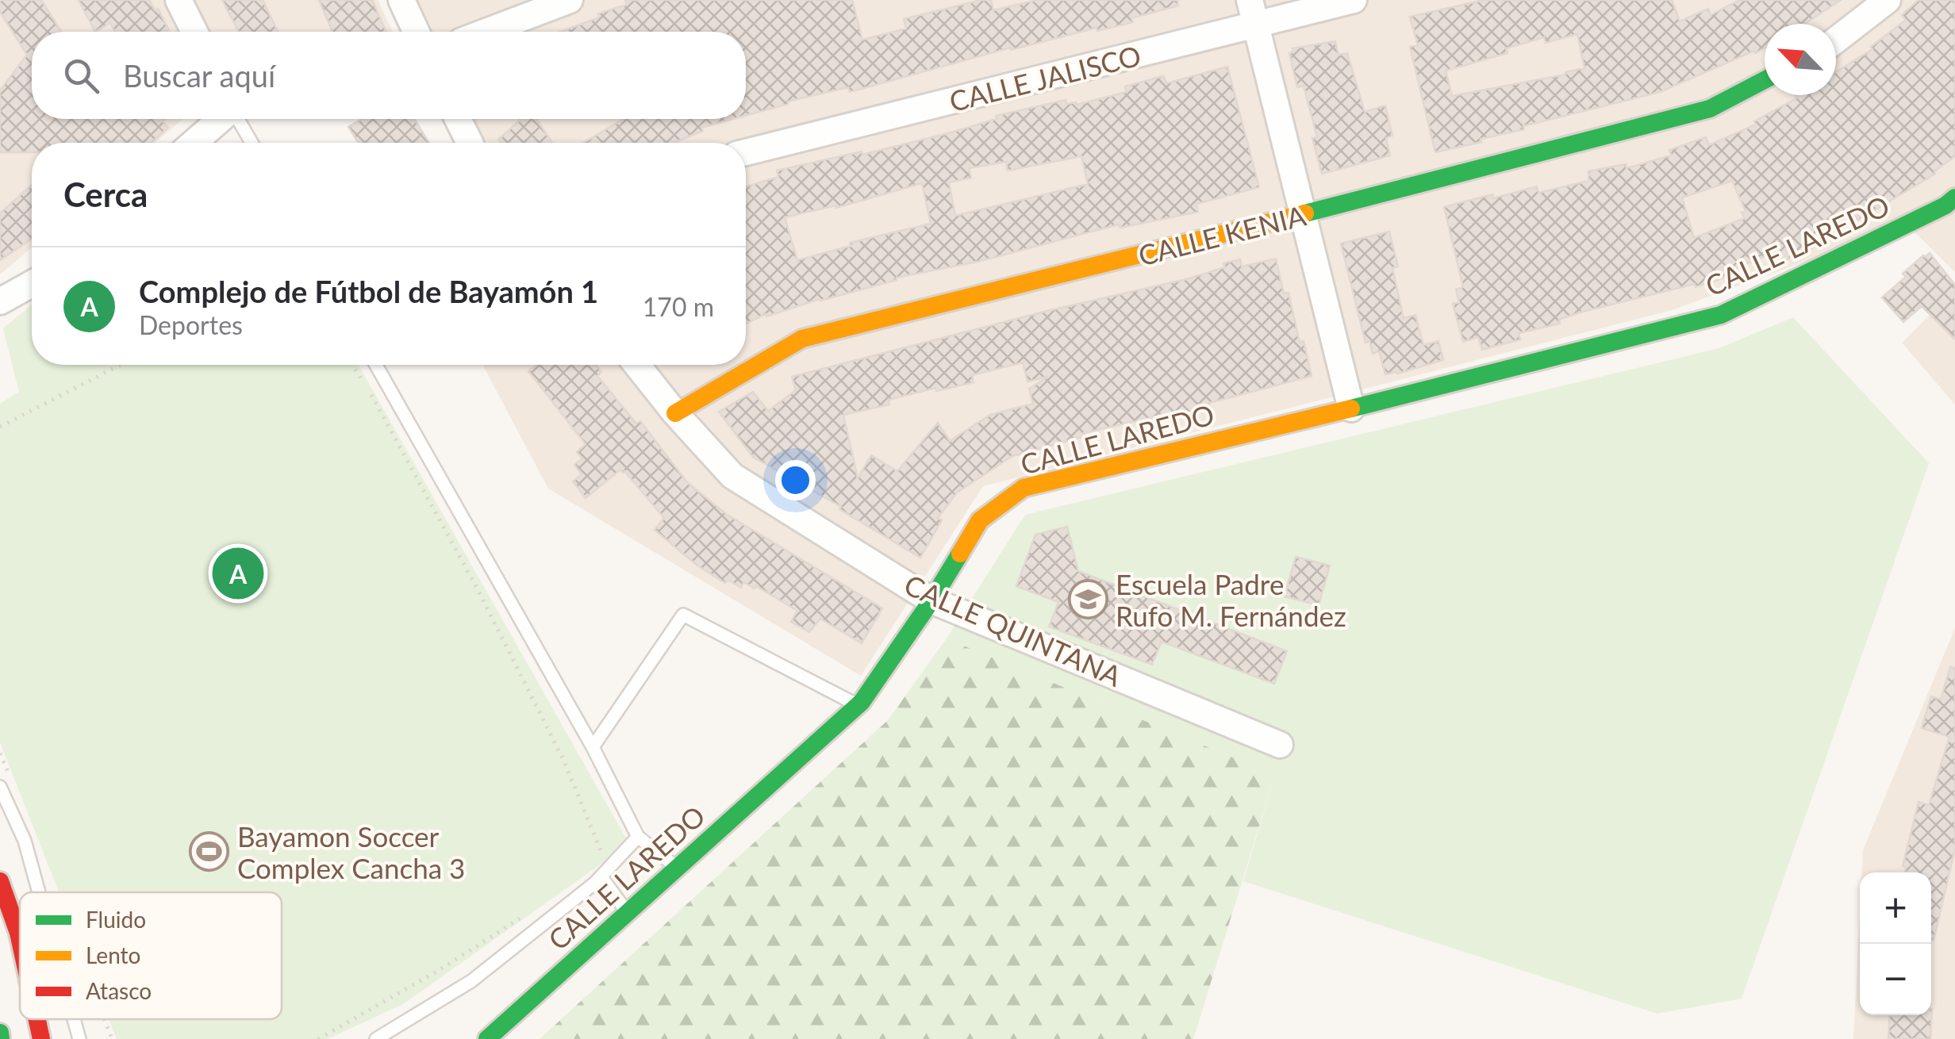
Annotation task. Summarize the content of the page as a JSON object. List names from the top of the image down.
{
  "streets": {
    "main road": ["CALLE KENIA", "CALLE LAREDO"],
    "street": ["CALLE JALISCO", "CALLE QUINTANA"]
  },
  "crossings": [
    ["CALLE KENIA", "CALLE QUINTANA"],
    ["CALLE LAREDO", "CALLE QUINTANA"]
  ],
  "places": {
    "school or university": ["Escuela Padre Rufo M. Fernández"],
    "sports": ["Bayamon Soccer Complex Cancha 3"]
  },
  "legend": ["Fluido", "Lento", "Atasco"],
  "north": "top left",
  "page": {
    "search": "Buscar aquí",
    "heading": "Cerca",
    "list": [
      {
        "mark": "A",
        "name": "Complejo de Fútbol de Bayamón 1",
        "note": "Deportes",
        "value": "170 m"
      }
    ],
    "pins": "A",
    "map_buttons": ["+", "−"]
  }
}
